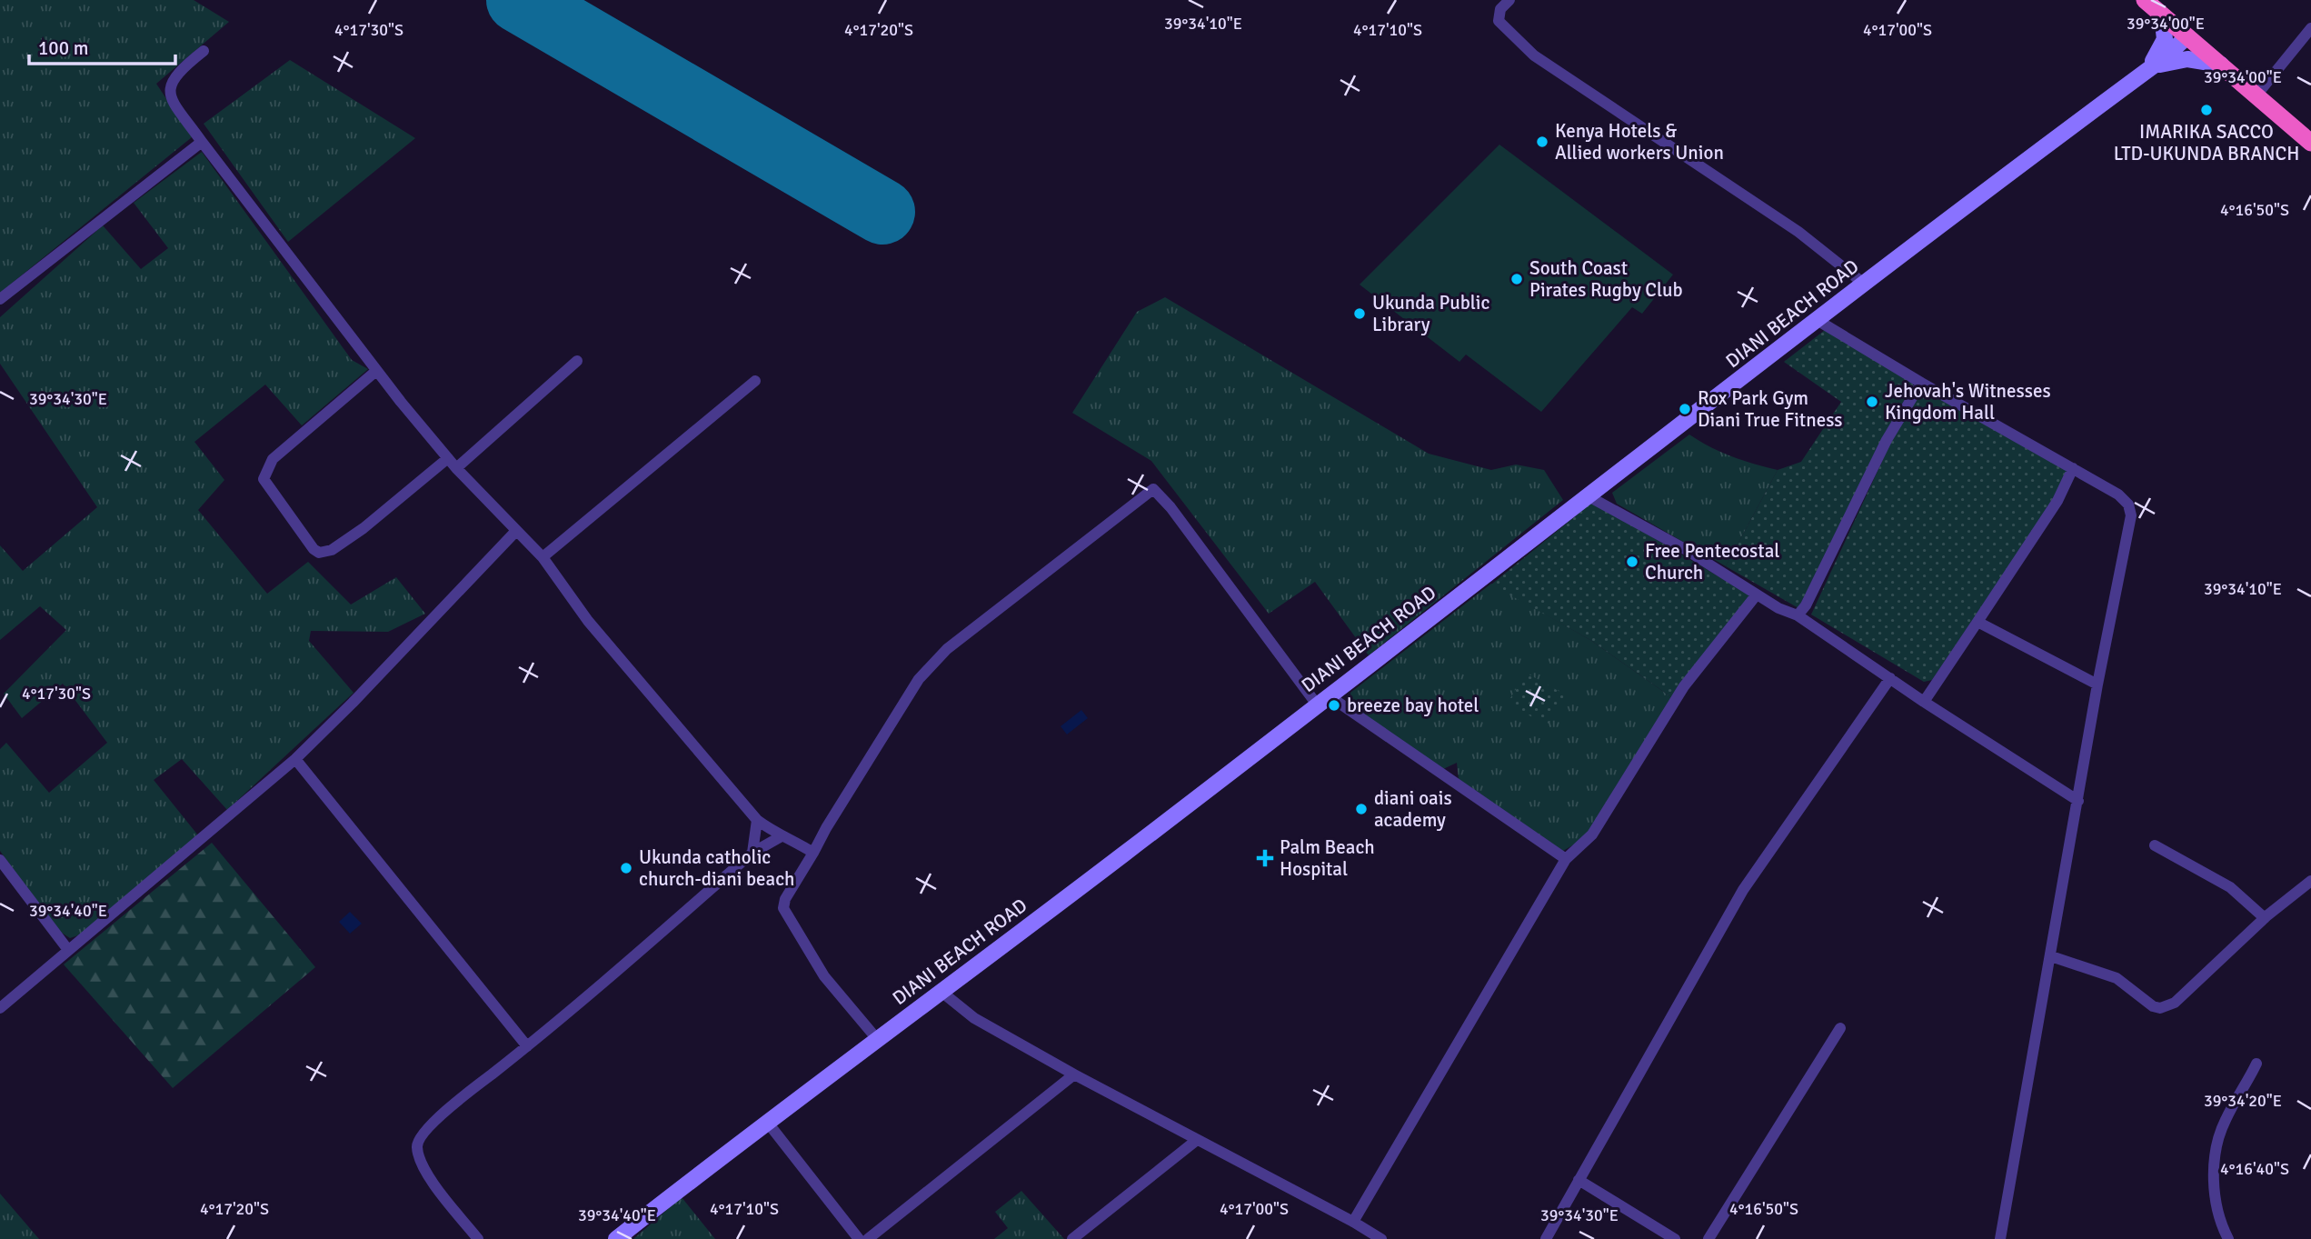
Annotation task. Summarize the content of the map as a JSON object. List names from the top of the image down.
{
  "streets": {
    "main road": ["DIANI BEACH ROAD"]
  },
  "places": {
    "other": [
      "IMARIKA SACCO LTD-UKUNDA BRANCH",
      "Kenya Hotels & Allied workers Union",
      "South Coast Pirates Rugby Club",
      "Ukunda Public Library",
      "Jehovah's Witnesses Kingdom Hall",
      "Rox Park Gym Diani True Fitness",
      "Free Pentecostal Church",
      "breeze bay hotel",
      "diani oais academy",
      "Ukunda catholic church-diani beach"
    ],
    "health": ["Palm Beach Hospital"]
  },
  "scale_bar": "100 m",
  "coordinates": [
    "39°34'10\"E",
    "39°34'00\"E",
    "4°17'30\"S",
    "4°17'20\"S",
    "4°17'10\"S",
    "4°17'00\"S",
    "4°16'50\"S",
    "39°34'30\"E",
    "39°34'40\"E",
    "39°34'20\"E",
    "4°16'40\"S"
  ]
}
